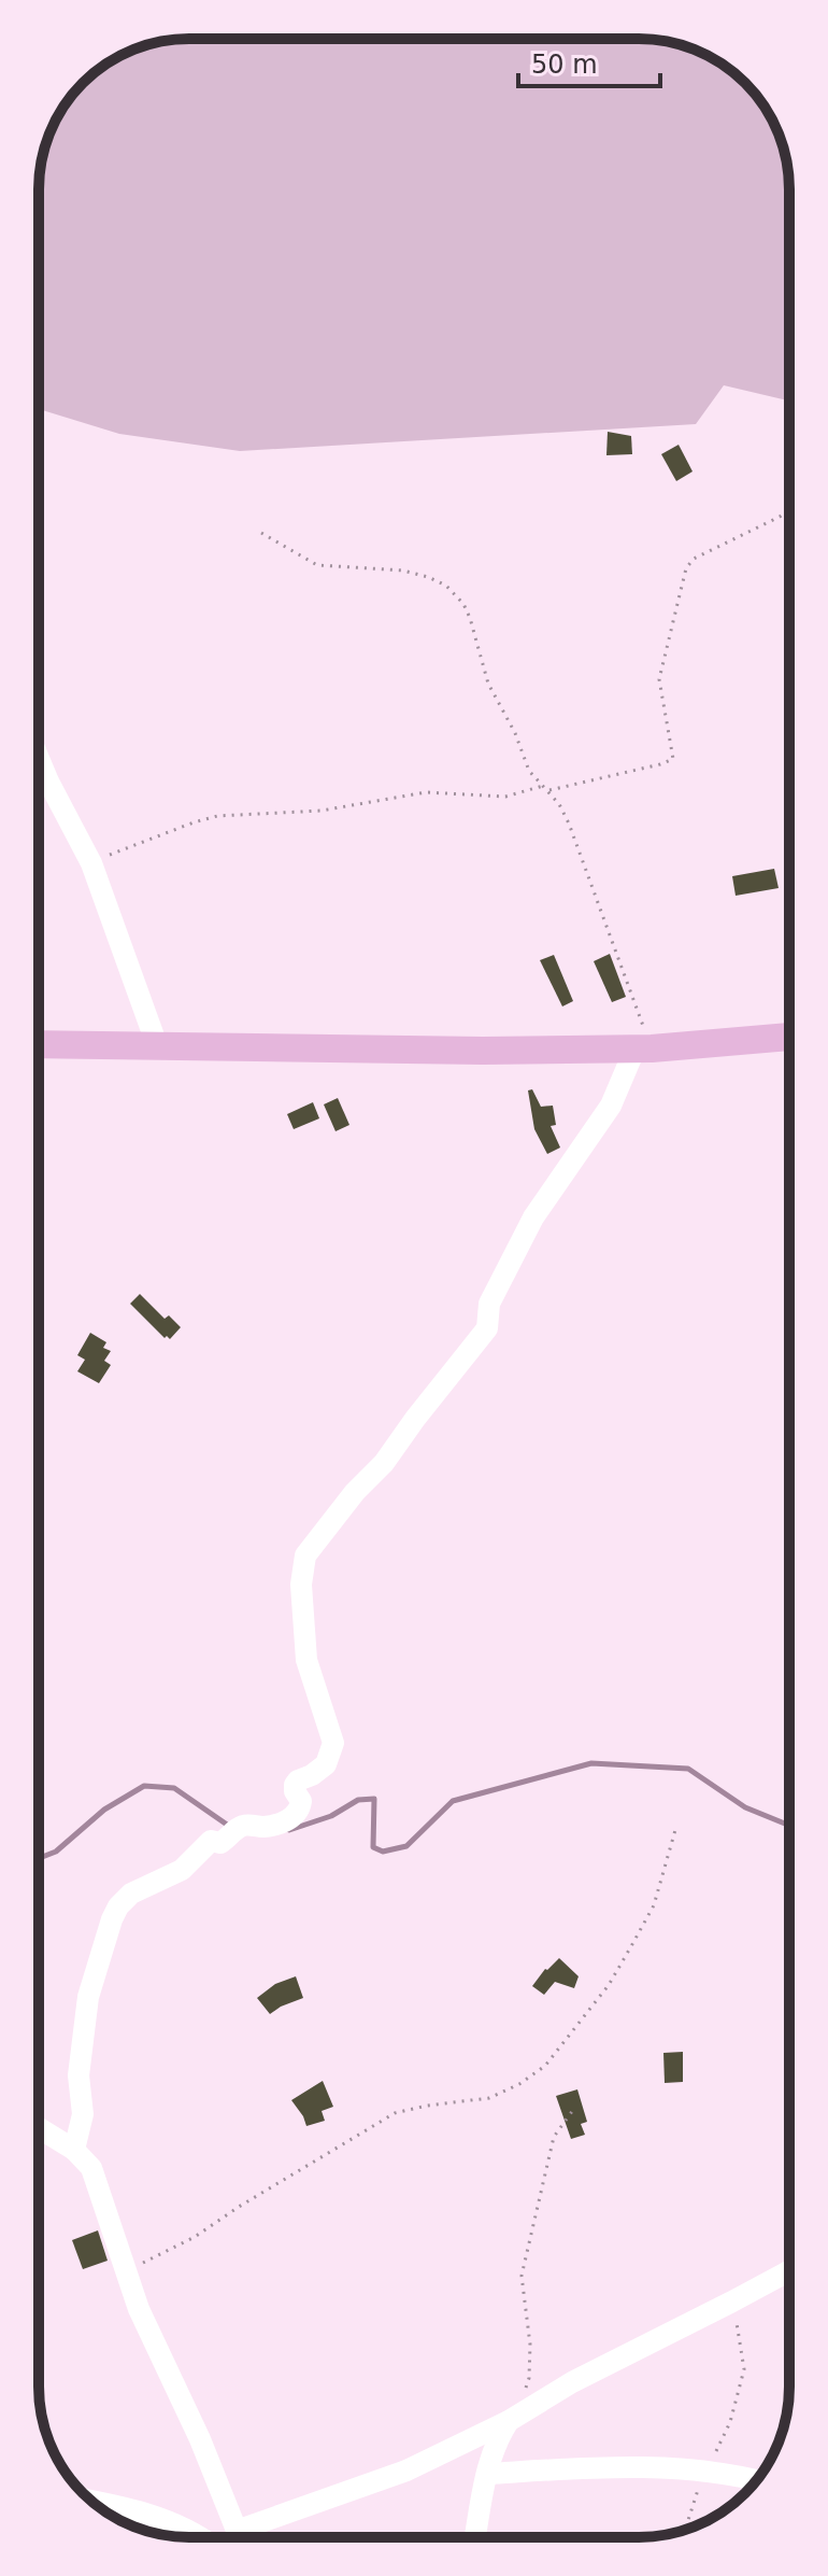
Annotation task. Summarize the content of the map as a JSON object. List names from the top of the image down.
{
  "scale_bar": "50 m"
}
